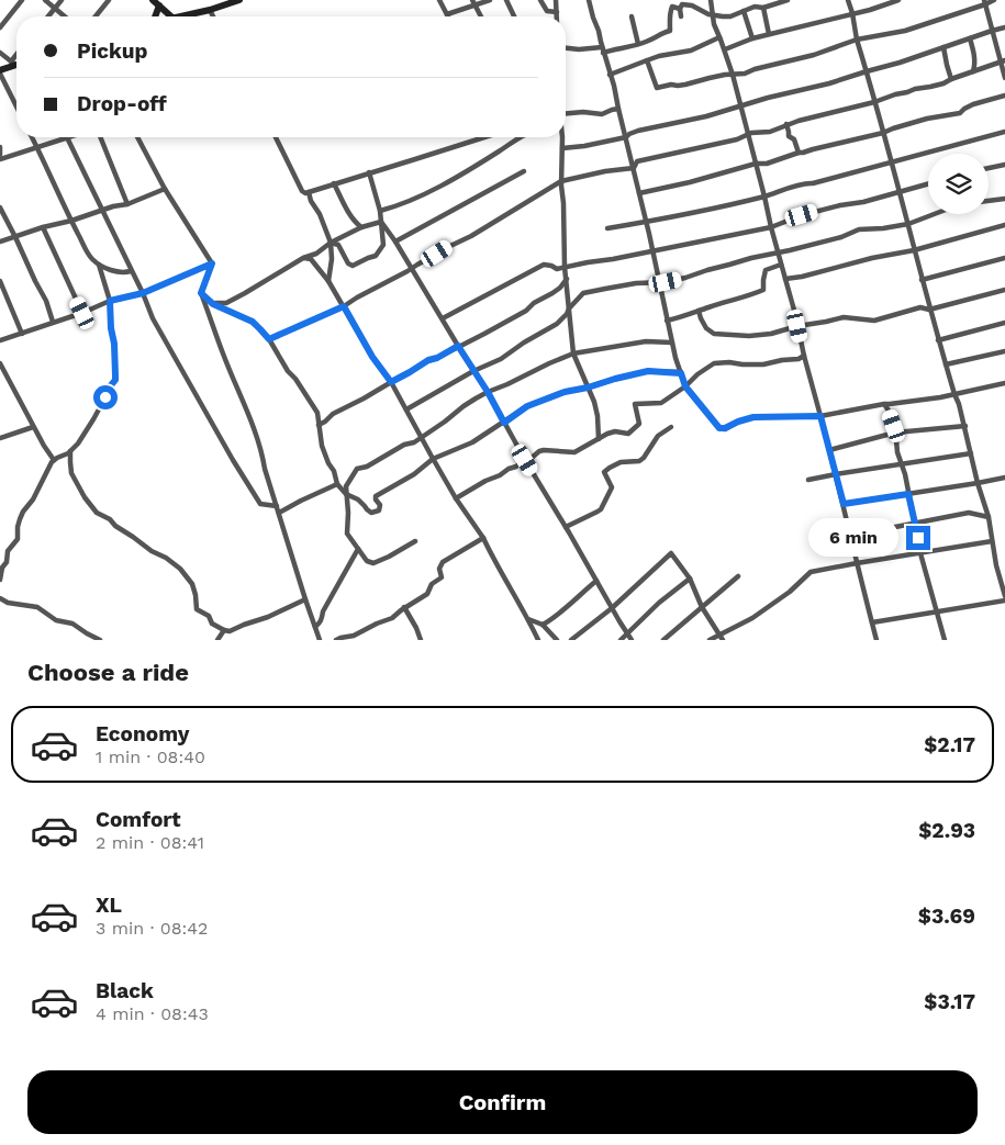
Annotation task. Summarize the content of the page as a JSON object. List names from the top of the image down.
{
  "page": {
    "banner": ["Pickup", "Drop-off"],
    "bubble": "6 min",
    "heading": "Choose a ride",
    "list": [
      {
        "name": "Economy",
        "note": "1 min · 08:40",
        "value": "$2.17"
      },
      {
        "name": "Comfort",
        "note": "2 min · 08:41",
        "value": "$2.93"
      },
      {
        "name": "XL",
        "note": "3 min · 08:42",
        "value": "$3.69"
      },
      {
        "name": "Black",
        "note": "4 min · 08:43",
        "value": "$3.17"
      }
    ],
    "buttons": "Confirm"
  }
}
